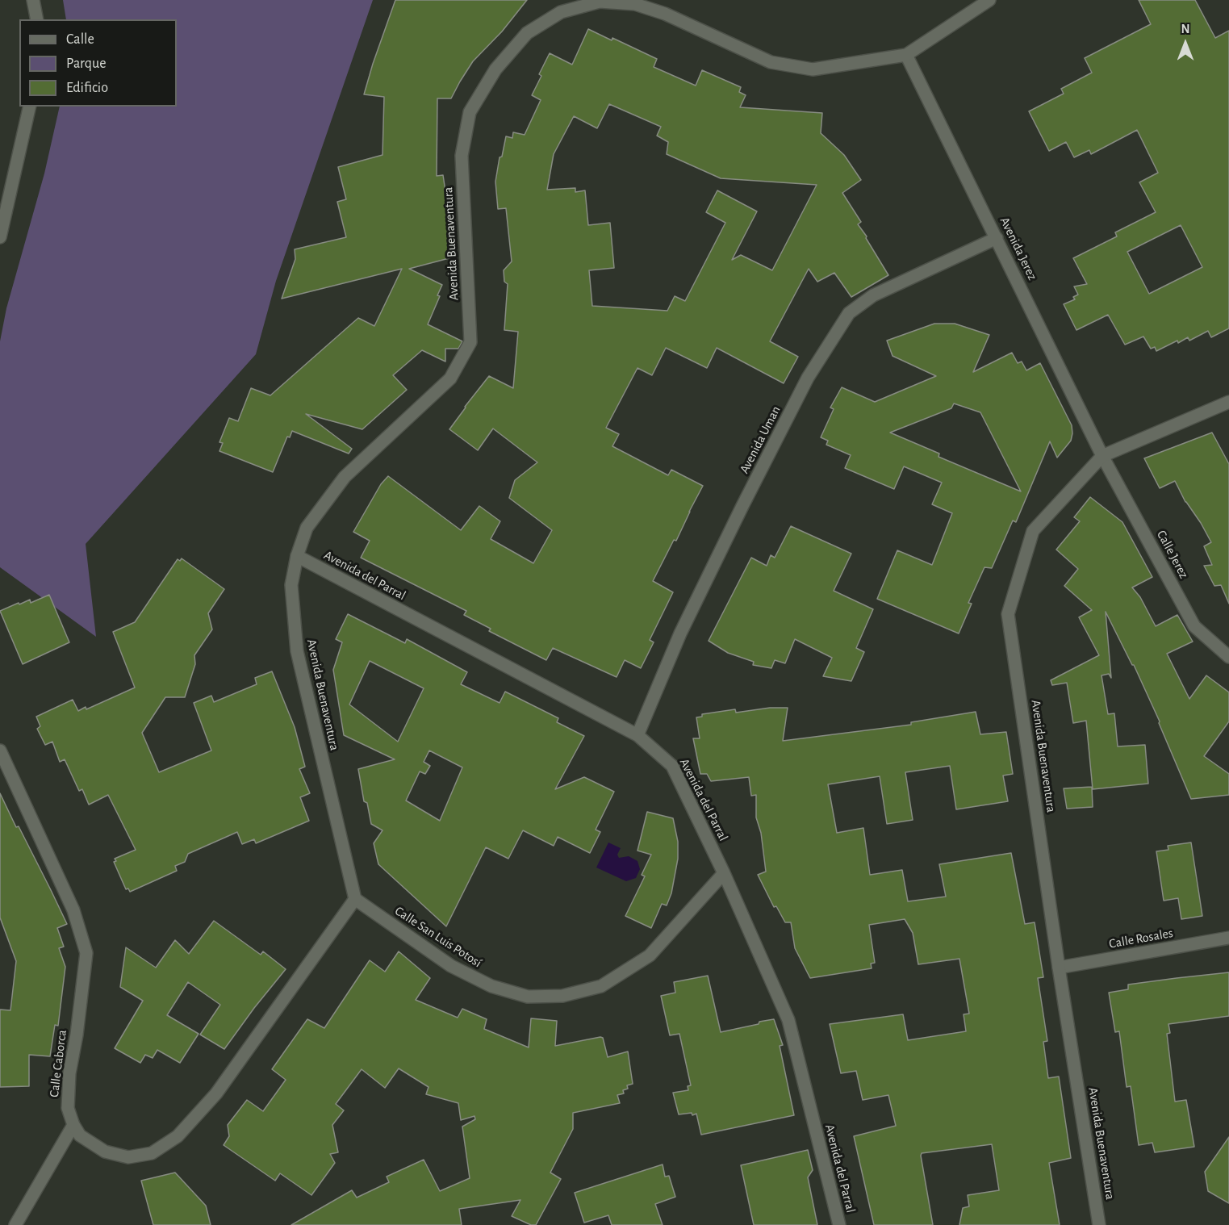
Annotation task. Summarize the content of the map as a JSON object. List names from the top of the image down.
{
  "streets": {
    "street": [
      "Avenida Buenaventura",
      "Avenida Jerez",
      "Avenida Uman",
      "Calle Jerez",
      "Avenida del Parral",
      "Calle San Luis Potosí",
      "Calle Rosales",
      "Calle Caborca"
    ]
  },
  "crossings": [
    ["Avenida Buenaventura", "Avenida Jerez"],
    ["Avenida Buenaventura", "Calle Jerez"],
    ["Avenida Buenaventura", "Avenida del Parral"],
    ["Avenida Buenaventura", "Calle San Luis Potosí"],
    ["Avenida Buenaventura", "Calle Rosales"],
    ["Avenida Jerez", "Avenida Uman"],
    ["Avenida Jerez", "Calle Jerez"],
    ["Avenida Uman", "Avenida del Parral"],
    ["Avenida del Parral", "Calle San Luis Potosí"]
  ],
  "legend": ["Calle", "Parque", "Edificio"],
  "north": "top"
}
